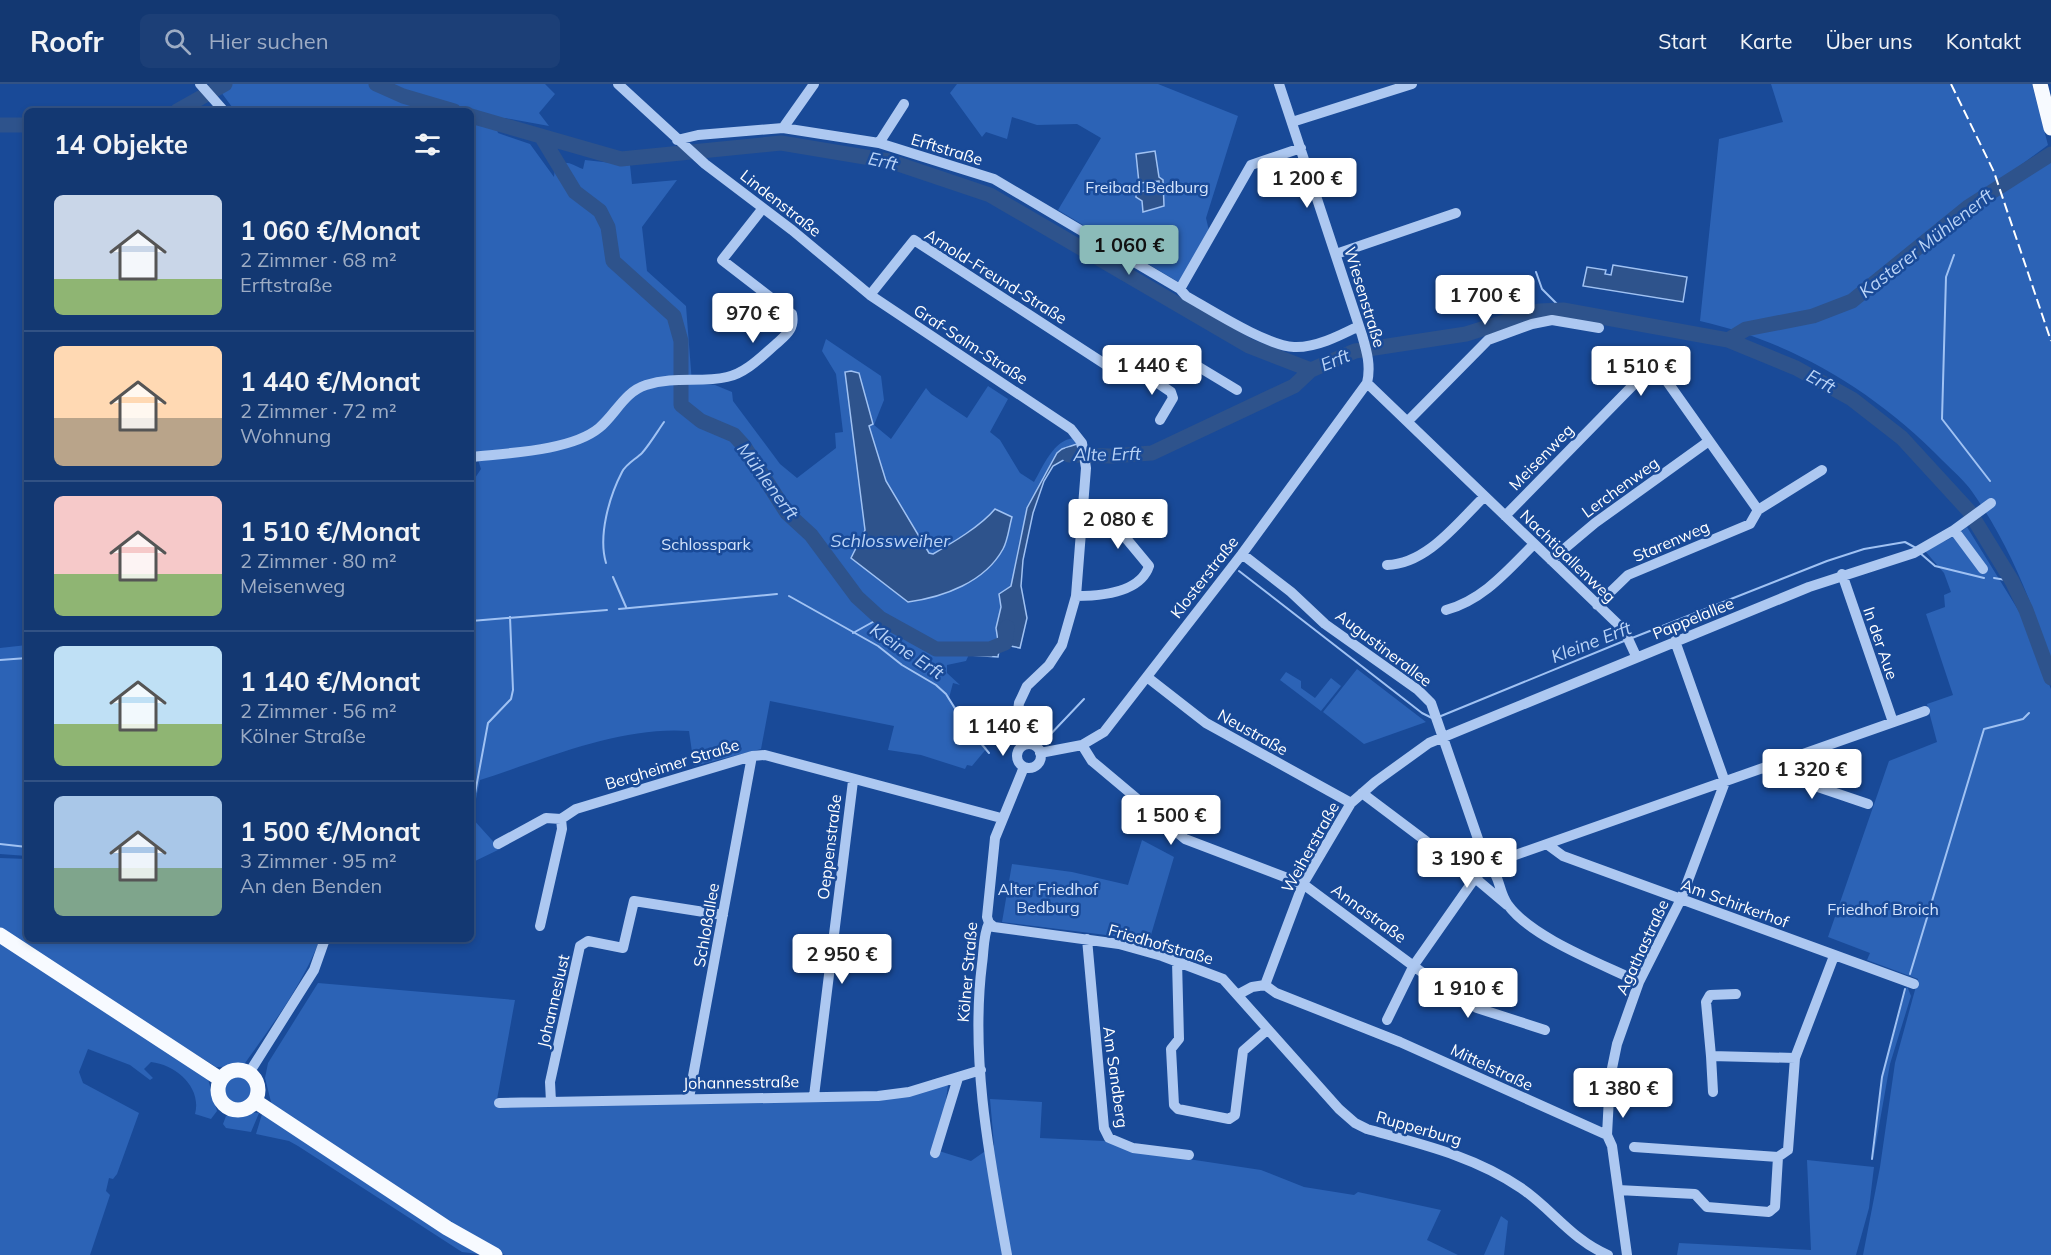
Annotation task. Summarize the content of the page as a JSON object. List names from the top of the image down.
{
  "streets": {
    "street": [
      "Erftstraße",
      "Lindenstraße",
      "Arnold-Freund-Straße",
      "Wiesenstraße",
      "Graf-Salm-Straße",
      "Meisenweg",
      "Lerchenweg",
      "Starenweg",
      "Nachtigallenweg",
      "Klosterstraße",
      "Pappelallee",
      "In der Aue",
      "Augustinerallee",
      "Neustraße",
      "Bergheimer Straße",
      "Oeppenstraße",
      "Weiherstraße",
      "Am Schirkerhof",
      "Annastraße",
      "Schloßallee",
      "Friedhofstraße",
      "Agathastraße",
      "Kölner Straße",
      "Johanneslust",
      "Mittelstraße",
      "Am Sandberg",
      "Johannesstraße",
      "Rupperburg"
    ]
  },
  "crossings": [
    ["Erftstraße", "Lindenstraße"],
    ["Erftstraße", "Wiesenstraße"],
    ["Lindenstraße", "Graf-Salm-Straße"],
    ["Arnold-Freund-Straße", "Graf-Salm-Straße"],
    ["Wiesenstraße", "Nachtigallenweg"],
    ["Wiesenstraße", "Klosterstraße"],
    ["Meisenweg", "Lerchenweg"],
    ["Meisenweg", "Starenweg"],
    ["Meisenweg", "Nachtigallenweg"],
    ["Lerchenweg", "Nachtigallenweg"],
    ["Starenweg", "Nachtigallenweg"],
    ["Nachtigallenweg", "Klosterstraße"],
    ["Nachtigallenweg", "Pappelallee"],
    ["Klosterstraße", "Augustinerallee"],
    ["Klosterstraße", "Neustraße"],
    ["Klosterstraße", "Annastraße"],
    ["Klosterstraße", "Kölner Straße"],
    ["Pappelallee", "In der Aue"],
    ["Pappelallee", "Augustinerallee"],
    ["Pappelallee", "Weiherstraße"],
    ["Augustinerallee", "Weiherstraße"],
    ["Neustraße", "Weiherstraße"],
    ["Bergheimer Straße", "Oeppenstraße"],
    ["Bergheimer Straße", "Schloßallee"],
    ["Bergheimer Straße", "Kölner Straße"],
    ["Oeppenstraße", "Johannesstraße"],
    ["Weiherstraße", "Annastraße"],
    ["Weiherstraße", "Mittelstraße"],
    ["Am Schirkerhof", "Agathastraße"],
    ["Schloßallee", "Johanneslust"],
    ["Schloßallee", "Johannesstraße"],
    ["Friedhofstraße", "Kölner Straße"],
    ["Friedhofstraße", "Am Sandberg"],
    ["Friedhofstraße", "Rupperburg"],
    ["Agathastraße", "Mittelstraße"],
    ["Kölner Straße", "Johannesstraße"],
    ["Johanneslust", "Johannesstraße"]
  ],
  "water": [
    "Erft",
    "Kasterer Mühlenerft",
    "Alte Erft",
    "Mühlenerft",
    "Schlossweiher",
    "Kleine Erft"
  ],
  "parks": [
    "Freibad Bedburg",
    "Schlosspark",
    "Alter Friedhof Bedburg",
    "Friedhof Broich"
  ],
  "page": {
    "header": "Roofr",
    "search": "Hier suchen",
    "nav": [
      "Start",
      "Karte",
      "Über uns",
      "Kontakt"
    ],
    "heading": "14 Objekte",
    "price": [
      "1 200 €",
      "1 060 €",
      "1 700 €",
      "970 €",
      "1 440 €",
      "1 510 €",
      "2 080 €",
      "1 140 €",
      "1 320 €",
      "1 500 €",
      "3 190 €",
      "2 950 €",
      "1 910 €",
      "1 380 €"
    ],
    "list": [
      {
        "name": "1 060 €/Monat",
        "note": "2 Zimmer · 68 m² · Erftstraße"
      },
      {
        "name": "1 440 €/Monat",
        "note": "2 Zimmer · 72 m² · Wohnung"
      },
      {
        "name": "1 510 €/Monat",
        "note": "2 Zimmer · 80 m² · Meisenweg"
      },
      {
        "name": "1 140 €/Monat",
        "note": "2 Zimmer · 56 m² · Kölner Straße"
      },
      {
        "name": "1 500 €/Monat",
        "note": "3 Zimmer · 95 m² · An den Benden"
      }
    ]
  }
}
